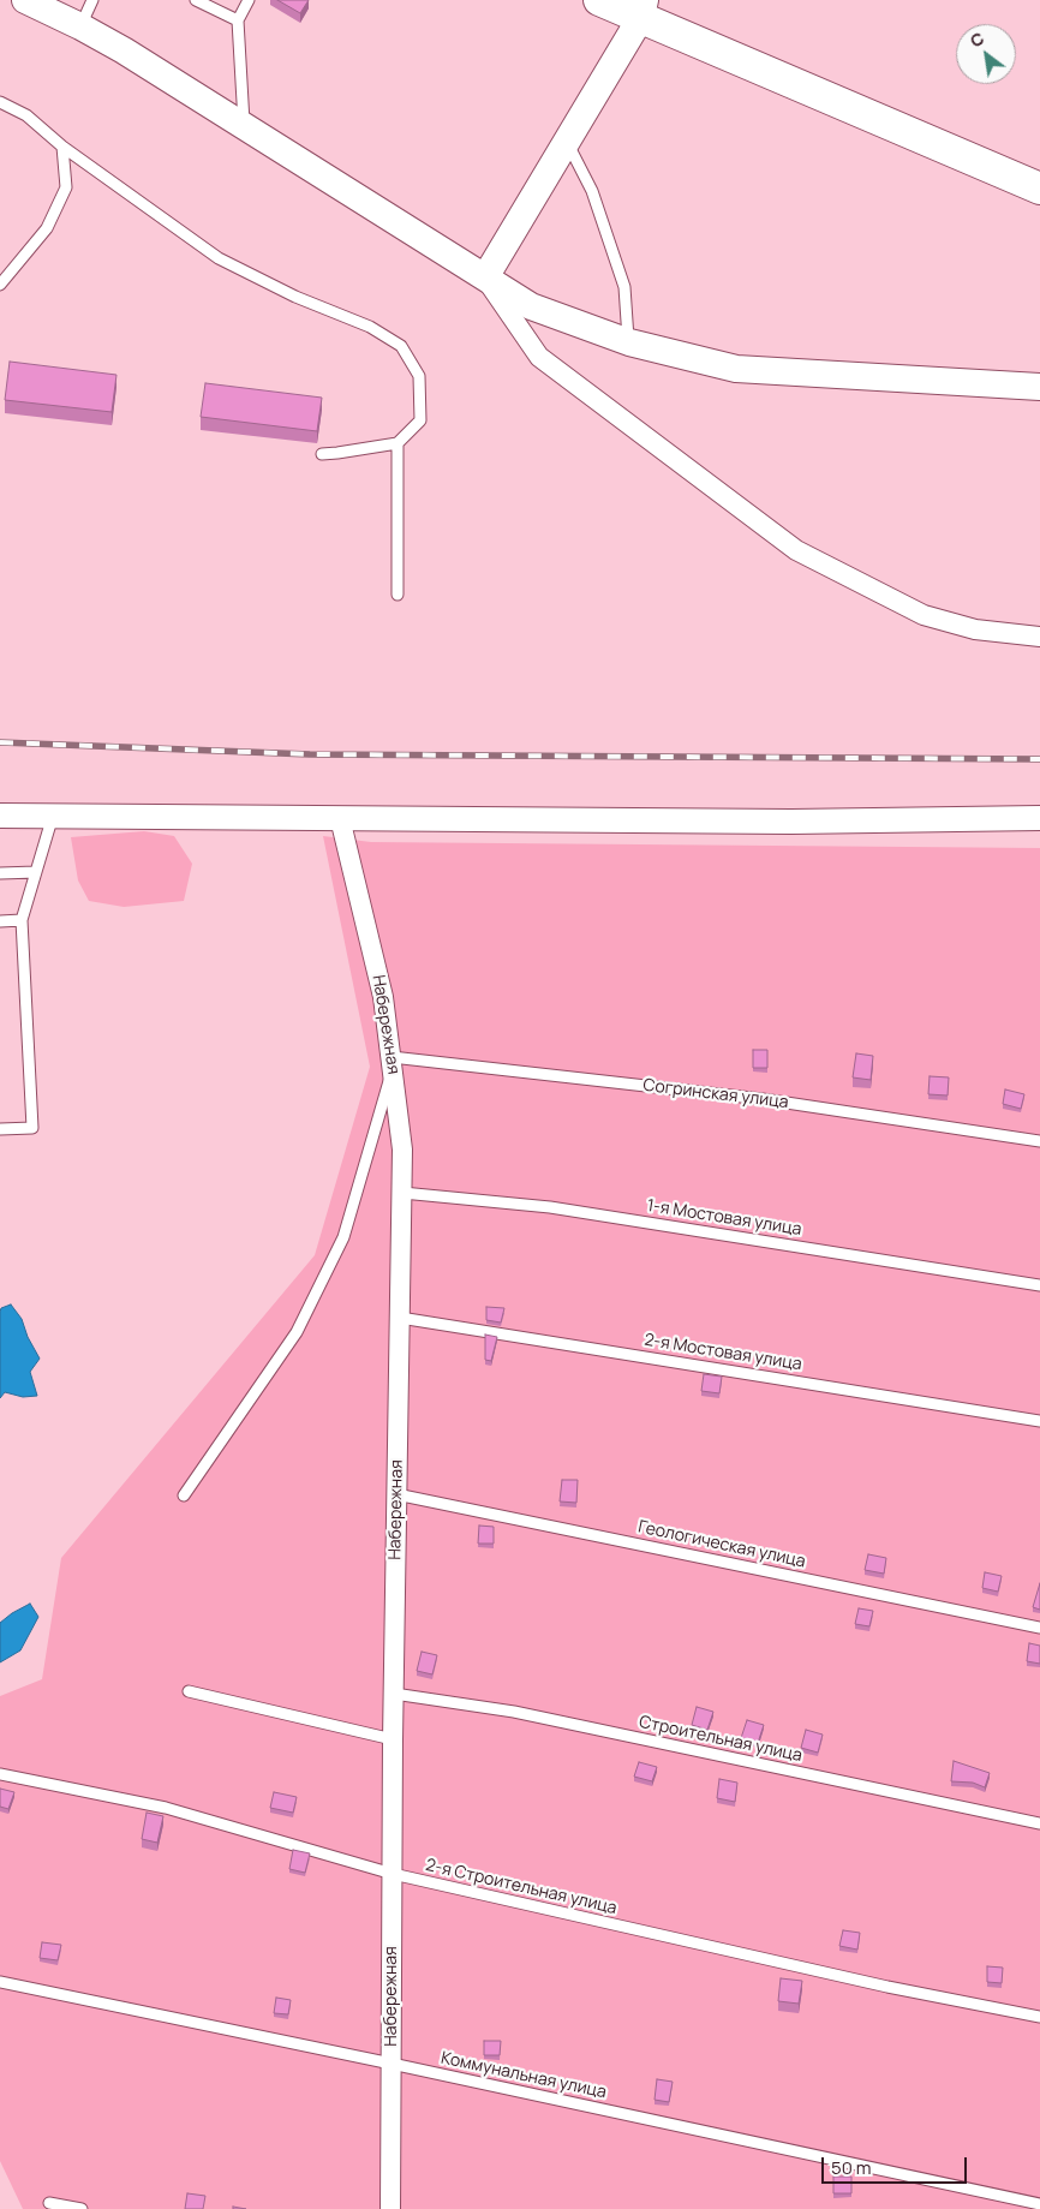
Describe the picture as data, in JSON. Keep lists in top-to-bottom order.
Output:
{
  "streets": {
    "street": ["Набережная"],
    "lane": [
      "Согринская улица",
      "1-я Мостовая улица",
      "2-я Мостовая улица",
      "Геологическая улица",
      "Строительная улица",
      "2-я Строительная улица",
      "Коммунальная улица"
    ]
  },
  "crossings": [
    ["Набережная", "Согринская улица"],
    ["Набережная", "1-я Мостовая улица"],
    ["Набережная", "2-я Мостовая улица"],
    ["Набережная", "Геологическая улица"],
    ["Набережная", "Строительная улица"],
    ["Набережная", "2-я Строительная улица"],
    ["Набережная", "Коммунальная улица"]
  ],
  "scale_bar": "50 m",
  "north": "top left"
}
